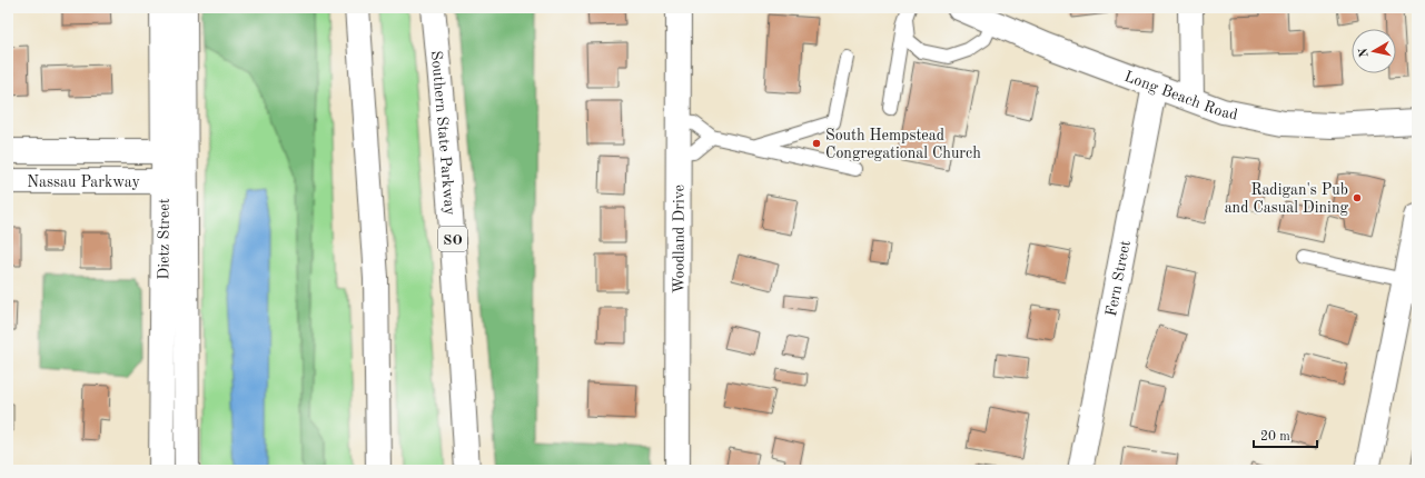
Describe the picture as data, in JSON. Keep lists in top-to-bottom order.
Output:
{
  "streets": {
    "main road": [
      "Long Beach Road",
      "Southern State Parkway",
      "Nassau Parkway",
      "Dietz Street",
      "SO",
      "Woodland Drive",
      "Fern Street"
    ]
  },
  "crossings": [
    ["Long Beach Road", "Fern Street"],
    ["Nassau Parkway", "Dietz Street"]
  ],
  "places": ["South Hempstead Congregational Church", "Radigan's Pub and Casual Dining"],
  "scale_bar": "20 m",
  "north": "left"
}
